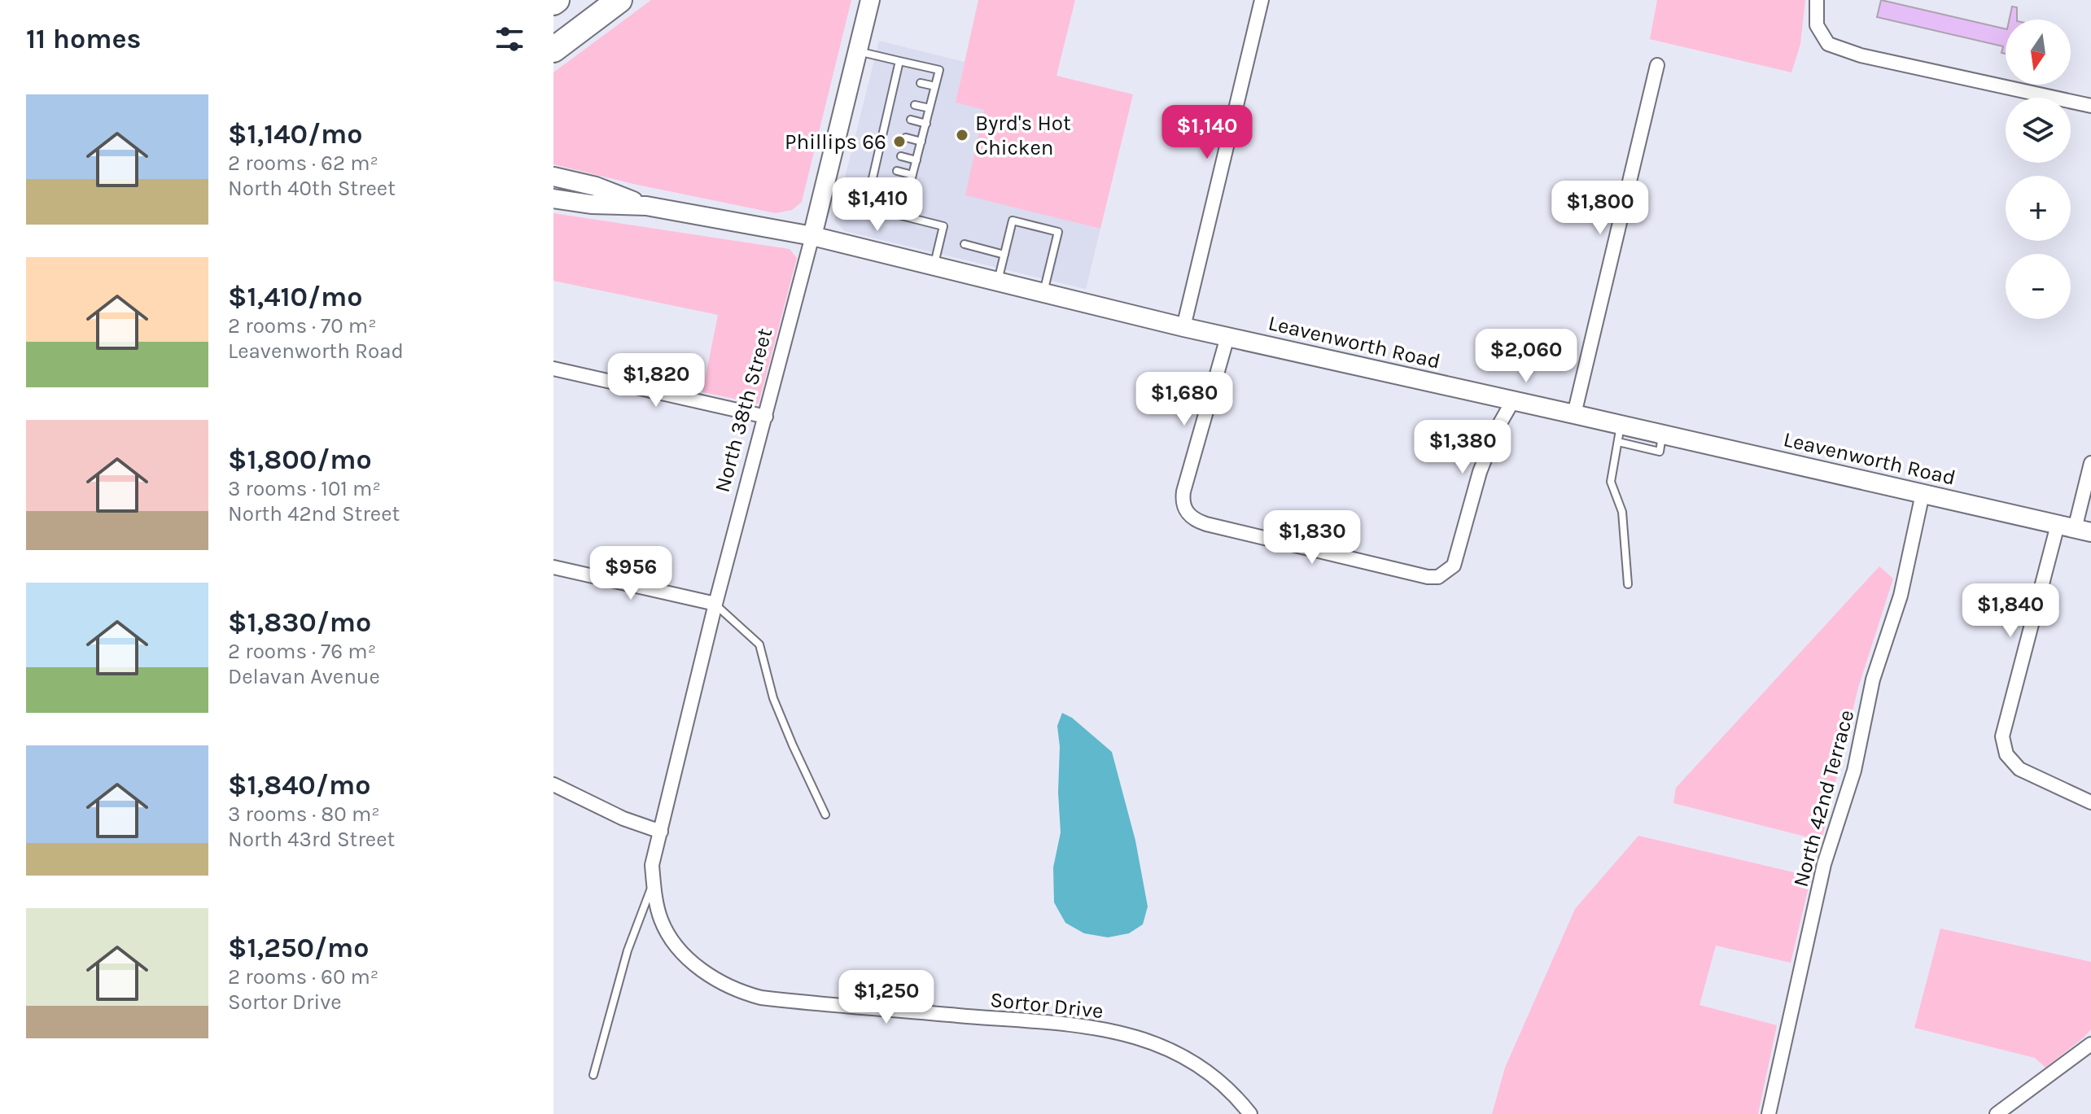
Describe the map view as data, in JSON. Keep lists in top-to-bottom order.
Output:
{
  "streets": {
    "main road": ["Leavenworth Road", "North 38th Street"],
    "street": ["North 42nd Terrace", "Sortor Drive"]
  },
  "crossings": [
    ["Leavenworth Road", "North 38th Street"],
    ["Leavenworth Road", "North 42nd Terrace"],
    ["North 38th Street", "Sortor Drive"]
  ],
  "places": ["Byrd's Hot Chicken", "Phillips 66"],
  "north": "bottom",
  "page": {
    "heading": "11 homes",
    "map_buttons": ["+", "−"],
    "list": [
      {
        "name": "$1,140/mo",
        "note": "2 rooms · 62 m² · North 40th Street"
      },
      {
        "name": "$1,410/mo",
        "note": "2 rooms · 70 m² · Leavenworth Road"
      },
      {
        "name": "$1,800/mo",
        "note": "3 rooms · 101 m² · North 42nd Street"
      },
      {
        "name": "$1,830/mo",
        "note": "2 rooms · 76 m² · Delavan Avenue"
      },
      {
        "name": "$1,840/mo",
        "note": "3 rooms · 80 m² · North 43rd Street"
      },
      {
        "name": "$1,250/mo",
        "note": "2 rooms · 60 m² · Sortor Drive"
      }
    ],
    "price": [
      "$1,140",
      "$1,410",
      "$1,800",
      "$2,060",
      "$1,820",
      "$1,680",
      "$1,380",
      "$1,830",
      "$956",
      "$1,840",
      "$1,250"
    ]
  }
}
